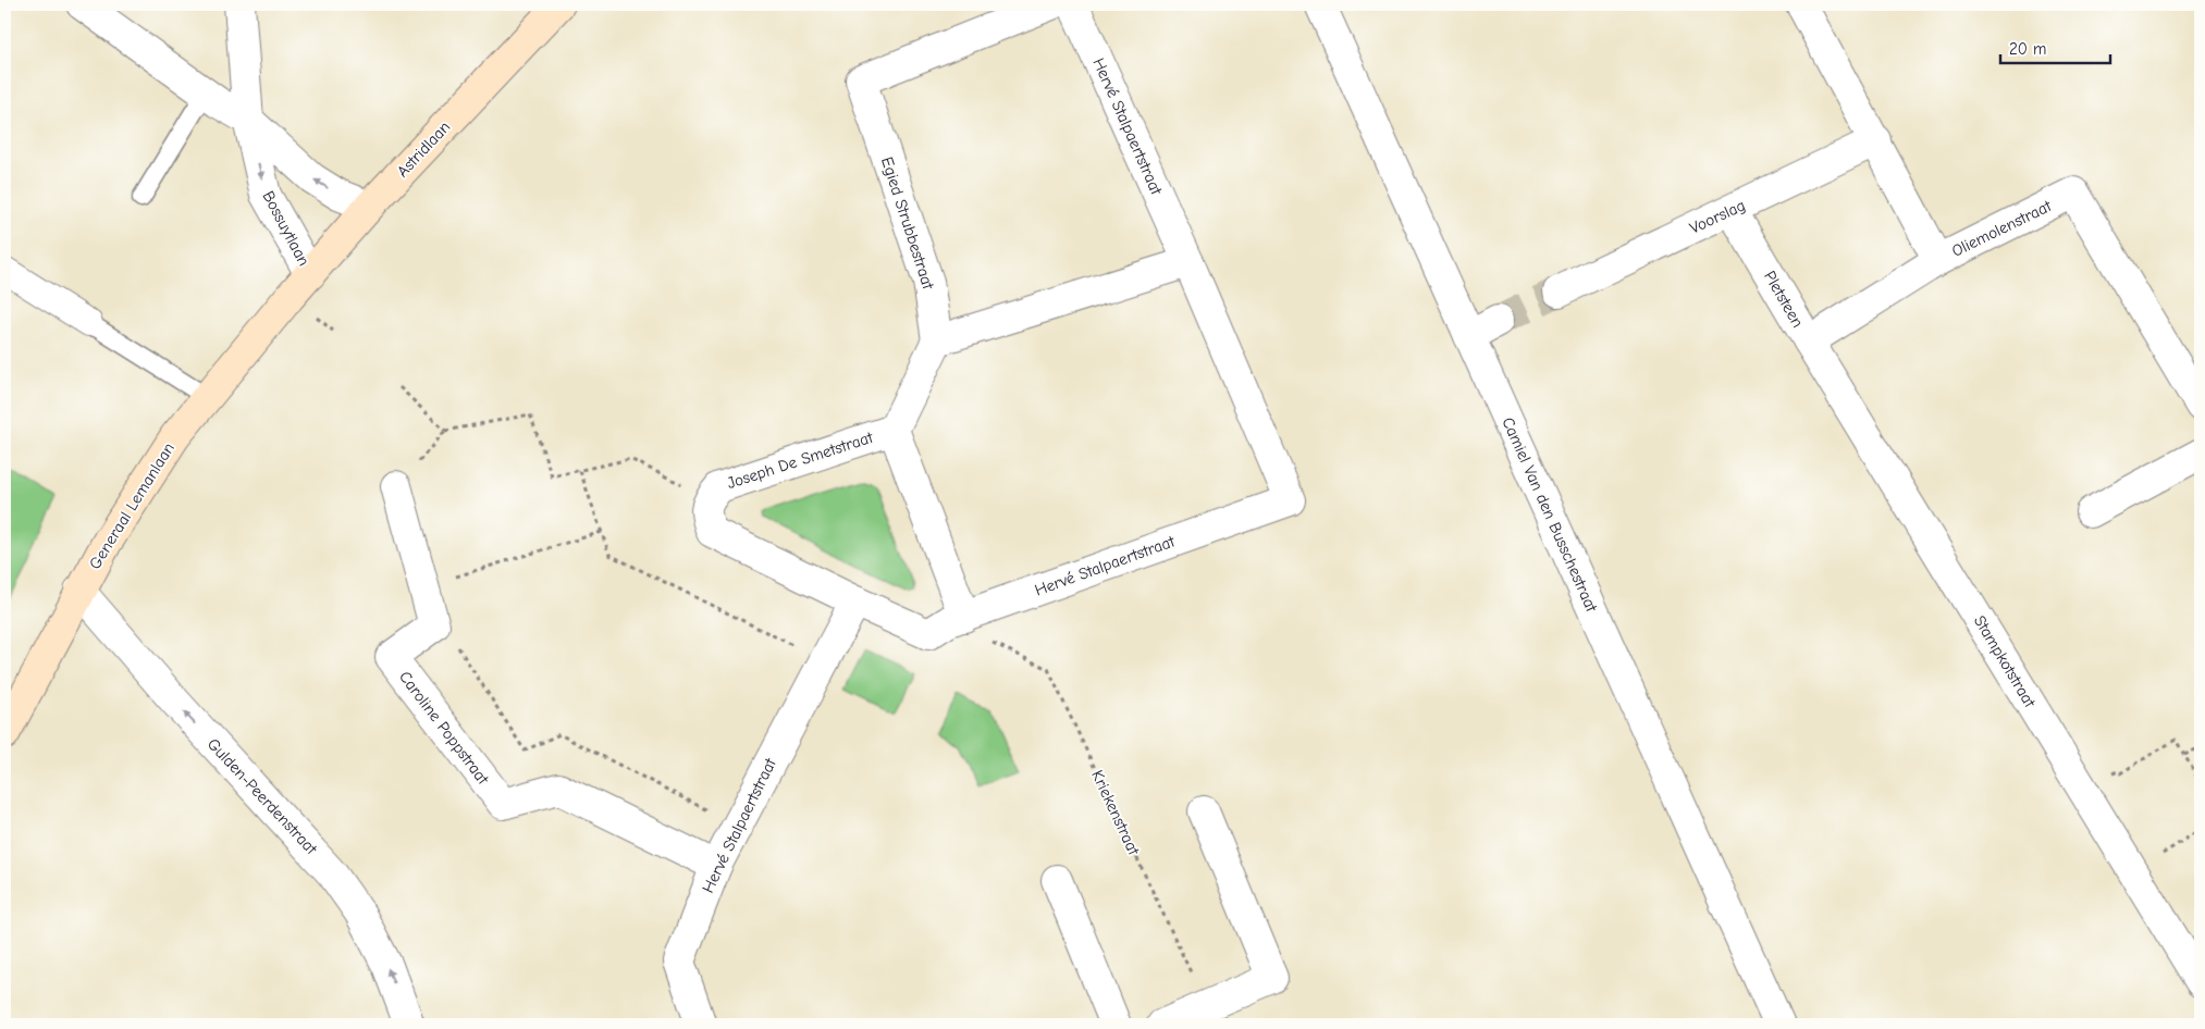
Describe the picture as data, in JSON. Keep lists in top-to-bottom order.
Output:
{
  "streets": {
    "main road": ["Astridlaan", "Generaal Lemanlaan"],
    "street": [
      "Hervé Stalpaertstraat",
      "Voorslag",
      "Egied Strubbestraat",
      "Bossuytlaan",
      "Oliemolenstraat",
      "Pletsteen",
      "Joseph De Smetstraat",
      "Camiel Van den Busschestraat",
      "Stampkotstraat",
      "Caroline Poppstraat",
      "Gulden-Peerdenstraat"
    ],
    "path": ["Kriekenstraat"]
  },
  "crossings": [
    ["Hervé Stalpaertstraat", "Joseph De Smetstraat"],
    ["Hervé Stalpaertstraat", "Caroline Poppstraat"],
    ["Astridlaan", "Bossuytlaan"],
    ["Astridlaan", "Generaal Lemanlaan"],
    ["Voorslag", "Oliemolenstraat"],
    ["Voorslag", "Pletsteen"],
    ["Oliemolenstraat", "Pletsteen"],
    ["Pletsteen", "Stampkotstraat"],
    ["Generaal Lemanlaan", "Gulden-Peerdenstraat"]
  ],
  "one_way": ["Bossuytlaan", "Gulden-Peerdenstraat"],
  "scale_bar": "20 m"
}
